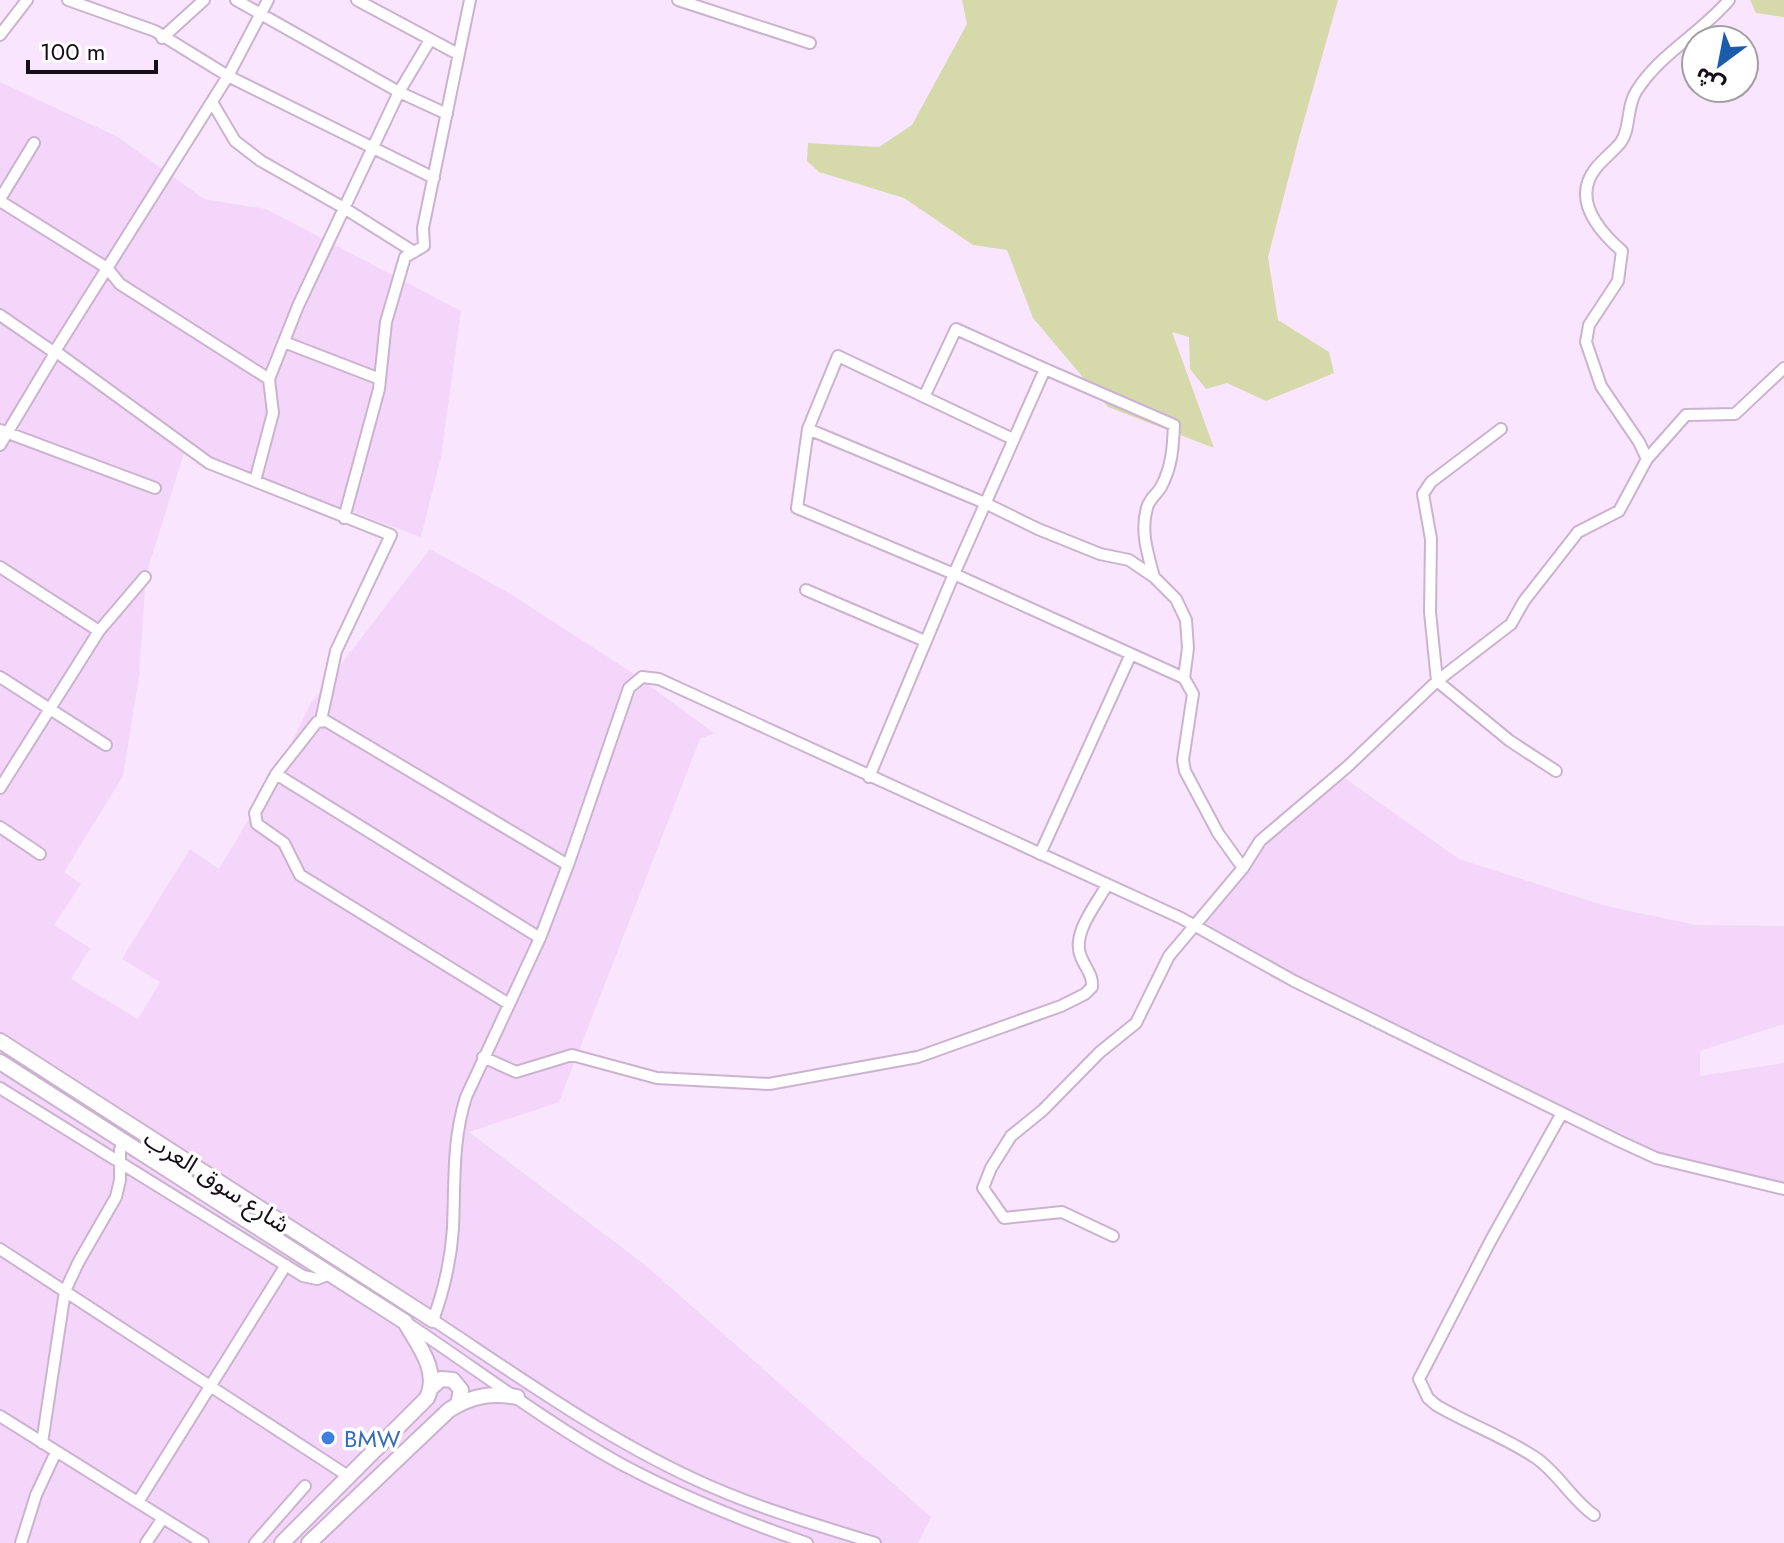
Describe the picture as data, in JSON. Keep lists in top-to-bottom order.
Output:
{
  "streets": {
    "main road": ["شارع سوق العرب"]
  },
  "places": ["BMW"],
  "scale_bar": "100 m",
  "north": "bottom left"
}
